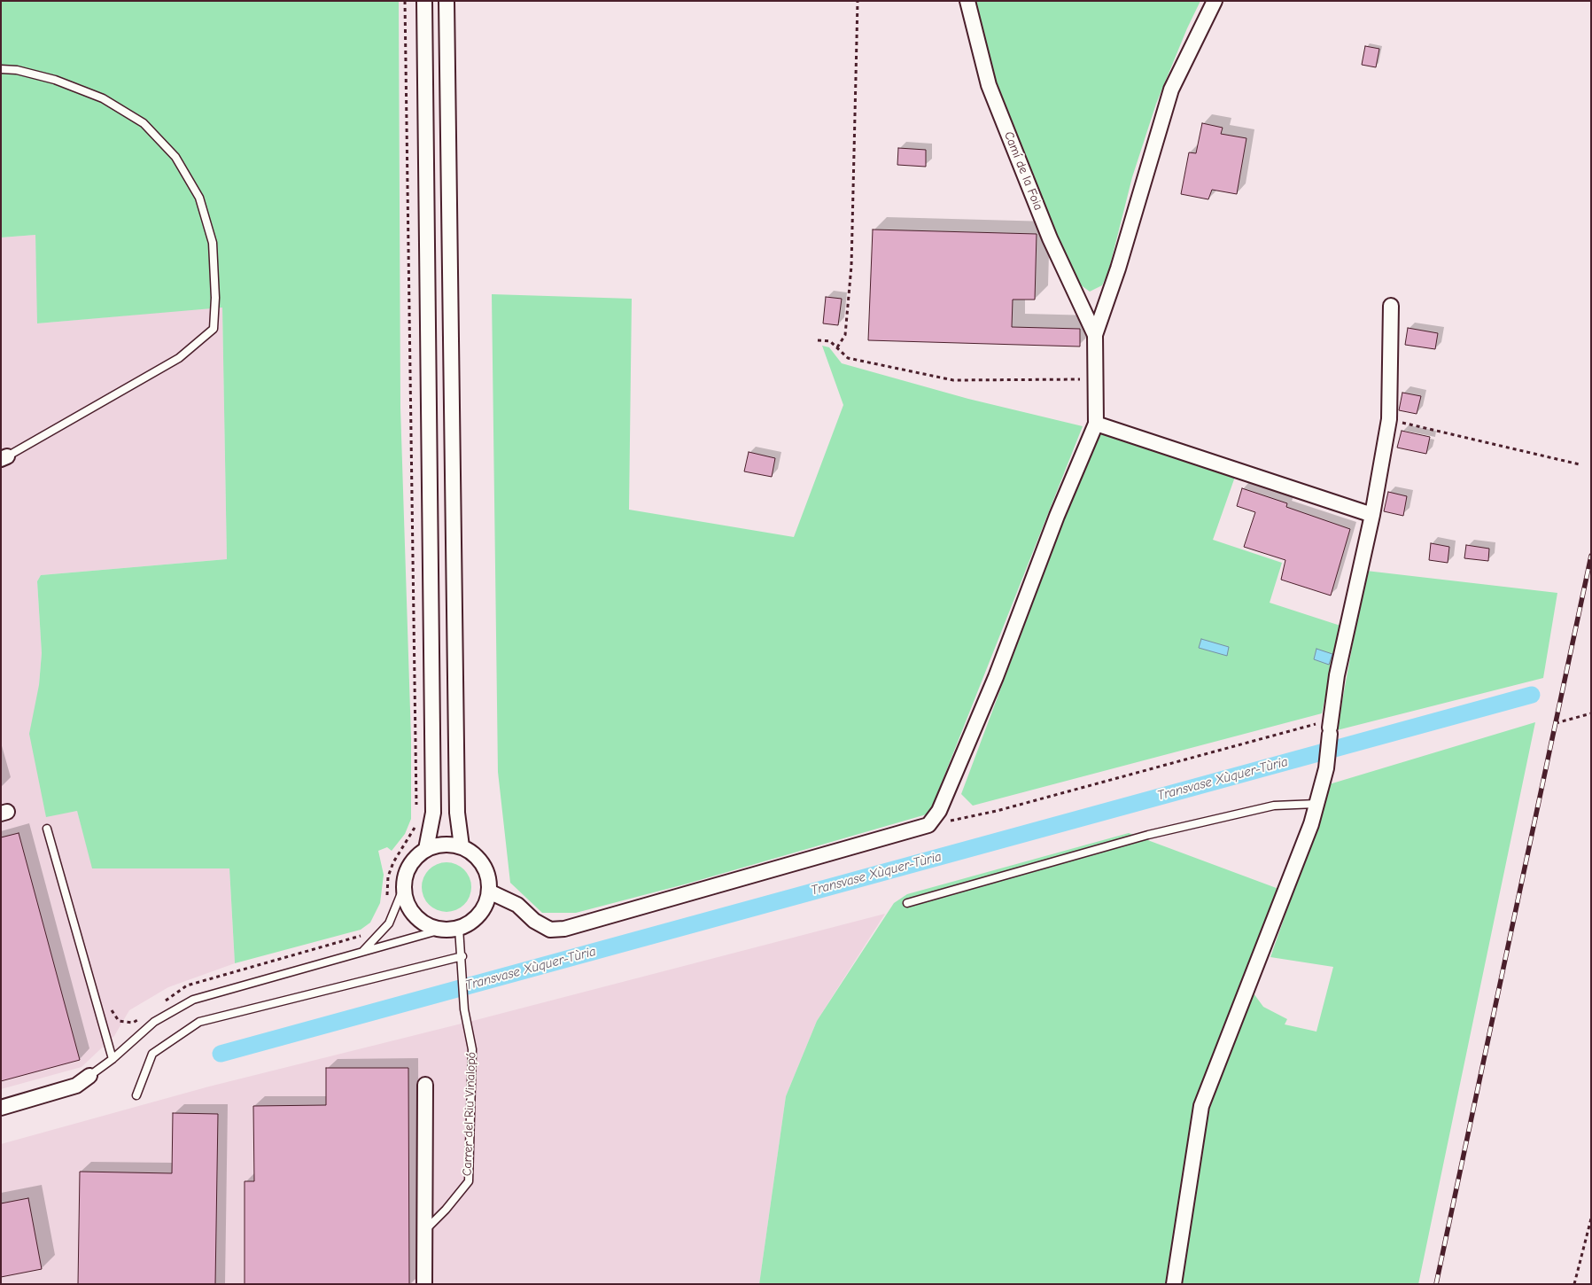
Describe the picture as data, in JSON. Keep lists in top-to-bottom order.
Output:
{
  "streets": {
    "street": ["Camí de la Foia"],
    "lane": ["Carrer del Riu Vinalopó"]
  },
  "water": ["Transvase Xùquer-Tùria"]
}
